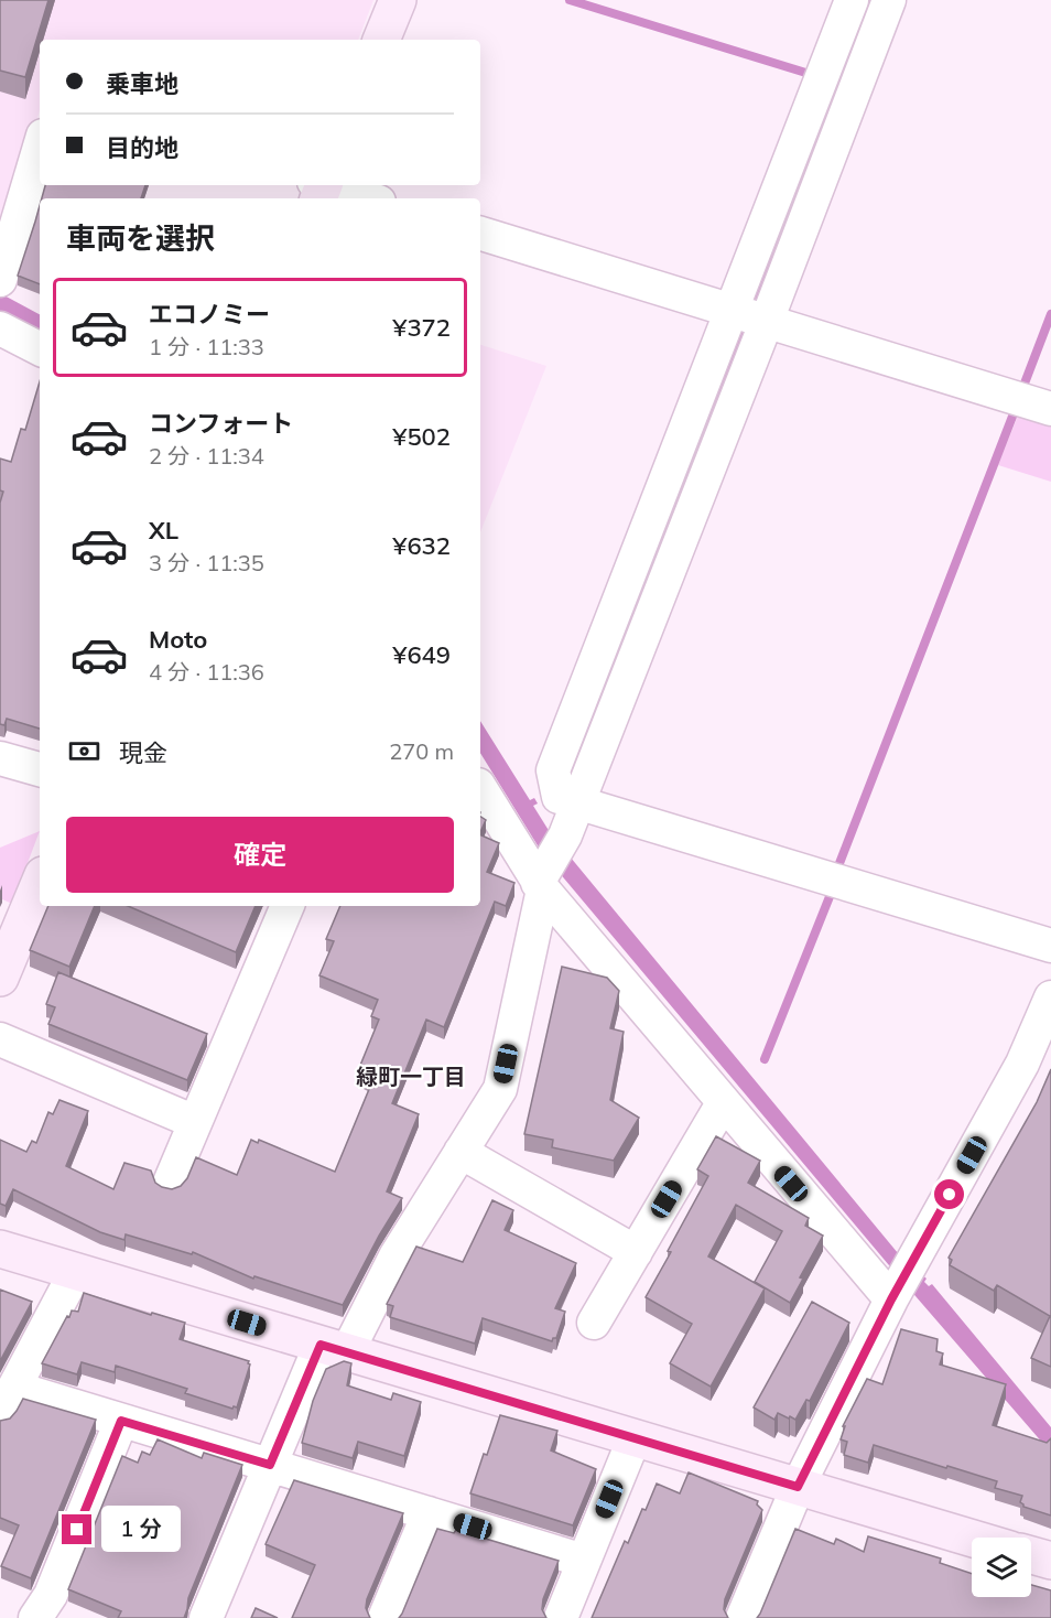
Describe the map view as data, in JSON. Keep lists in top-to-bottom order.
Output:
{
  "districts": ["緑町一丁目"],
  "page": {
    "banner": ["乗車地", "目的地"],
    "heading": "車両を選択",
    "list": [
      {
        "name": "エコノミー",
        "note": "1 分 · 11:33",
        "value": "¥372"
      },
      {
        "name": "コンフォート",
        "note": "2 分 · 11:34",
        "value": "¥502"
      },
      {
        "name": "XL",
        "note": "3 分 · 11:35",
        "value": "¥632"
      },
      {
        "name": "Moto",
        "note": "4 分 · 11:36",
        "value": "¥649"
      }
    ],
    "pay": ["現金", "270 m"],
    "buttons": "確定",
    "bubble": "1 分"
  }
}
